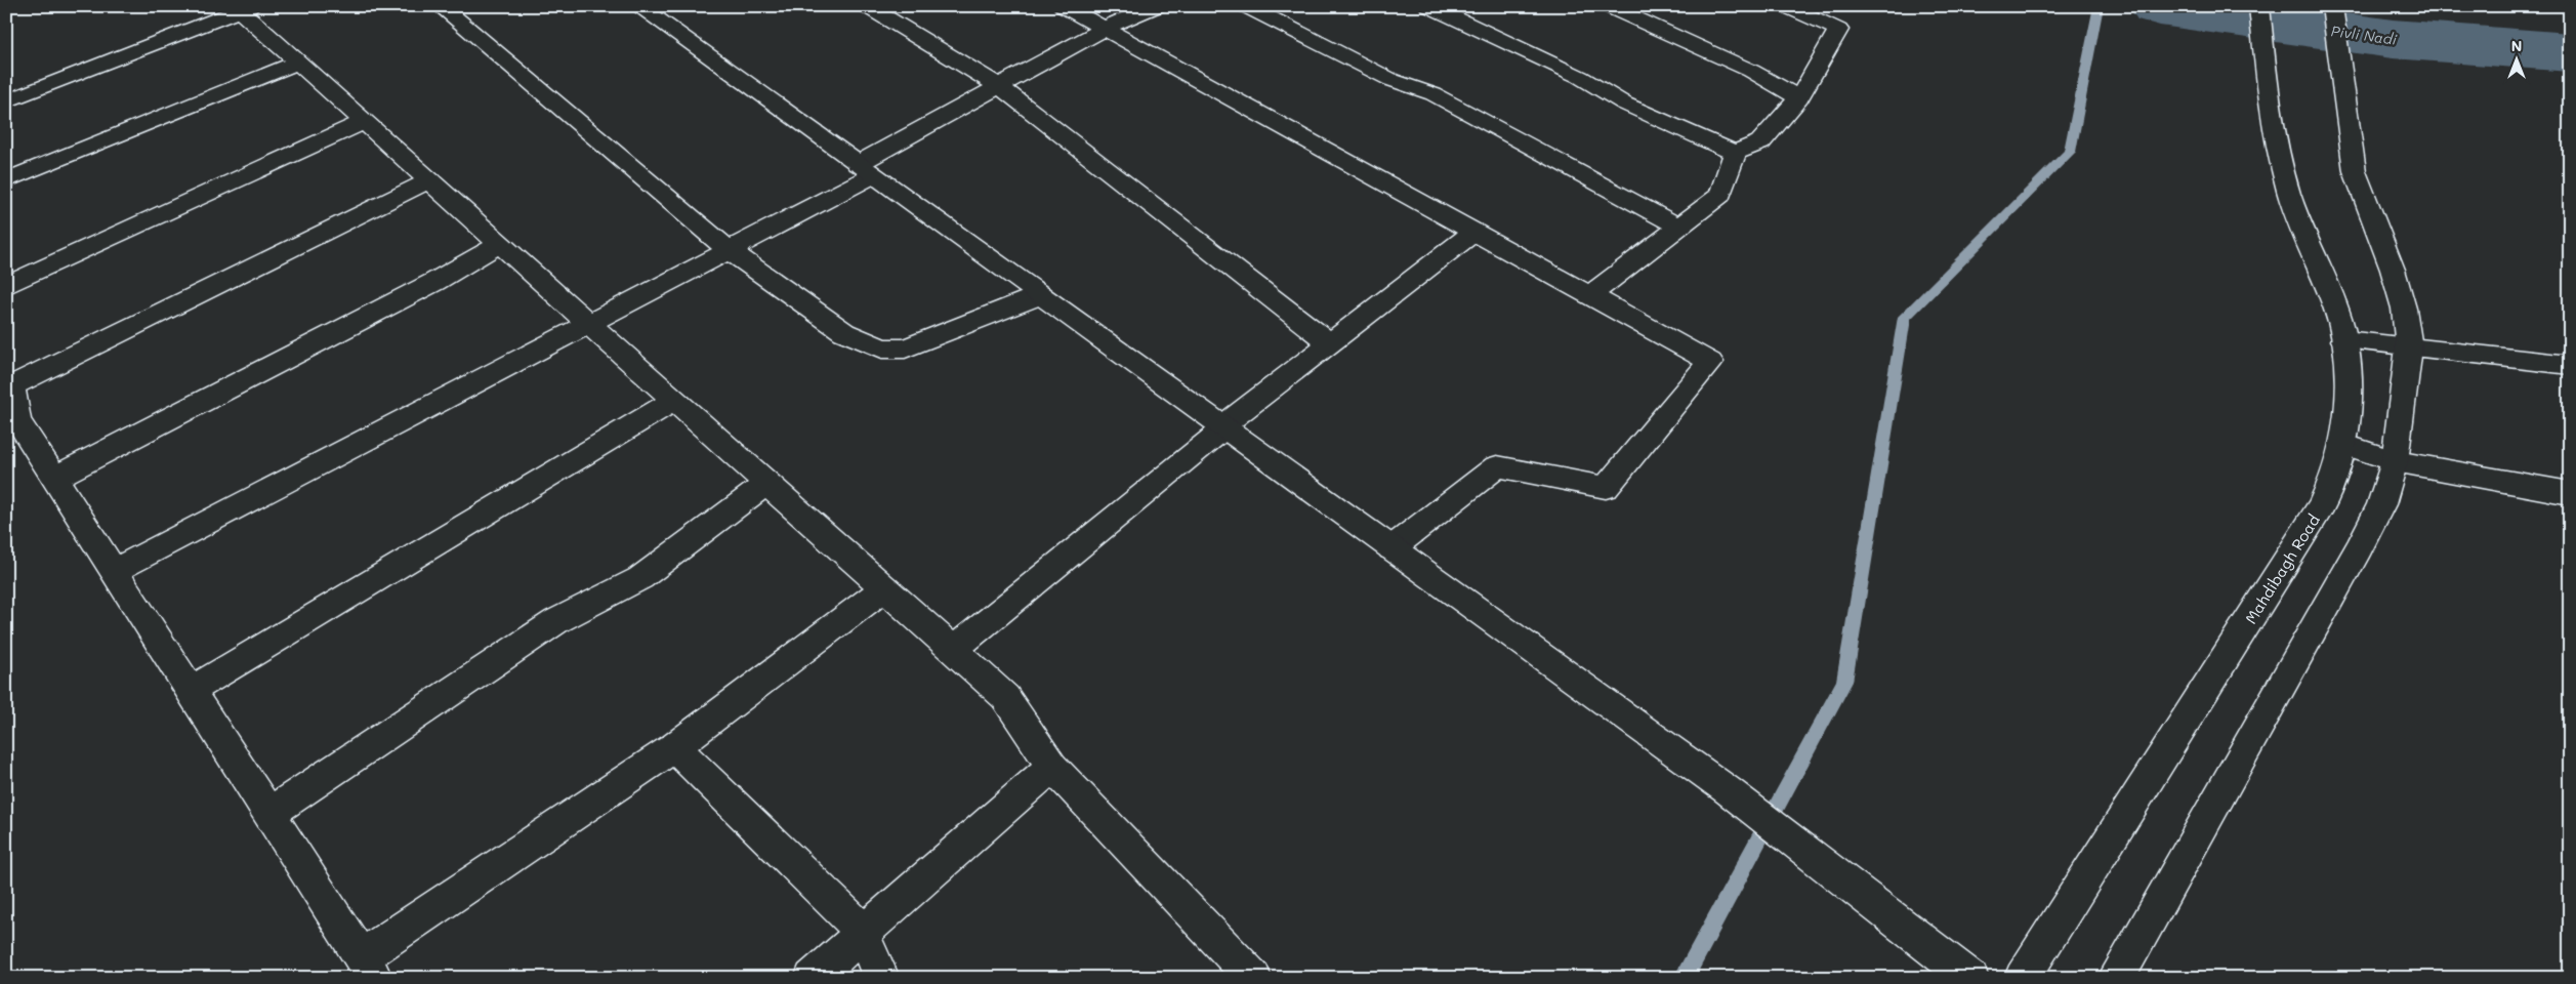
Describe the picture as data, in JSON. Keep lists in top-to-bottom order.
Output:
{
  "streets": {
    "street": ["Mahdibagh Road"]
  },
  "water": ["Pivli Nadi"],
  "north": "top"
}
